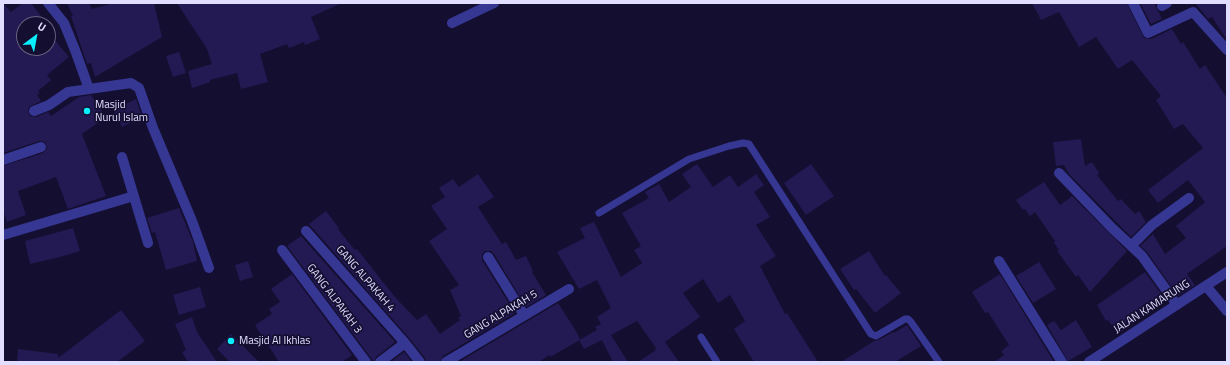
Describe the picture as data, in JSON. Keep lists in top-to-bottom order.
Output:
{
  "streets": {
    "street": [
      "GANG ALPAKAH 4",
      "GANG ALPAKAH 3",
      "JALAN KAMARUNG",
      "GANG ALPAKAH 5"
    ]
  },
  "places": ["Masjid Nurul Islam", "Masjid Al Ikhlas"],
  "north": "top right"
}
